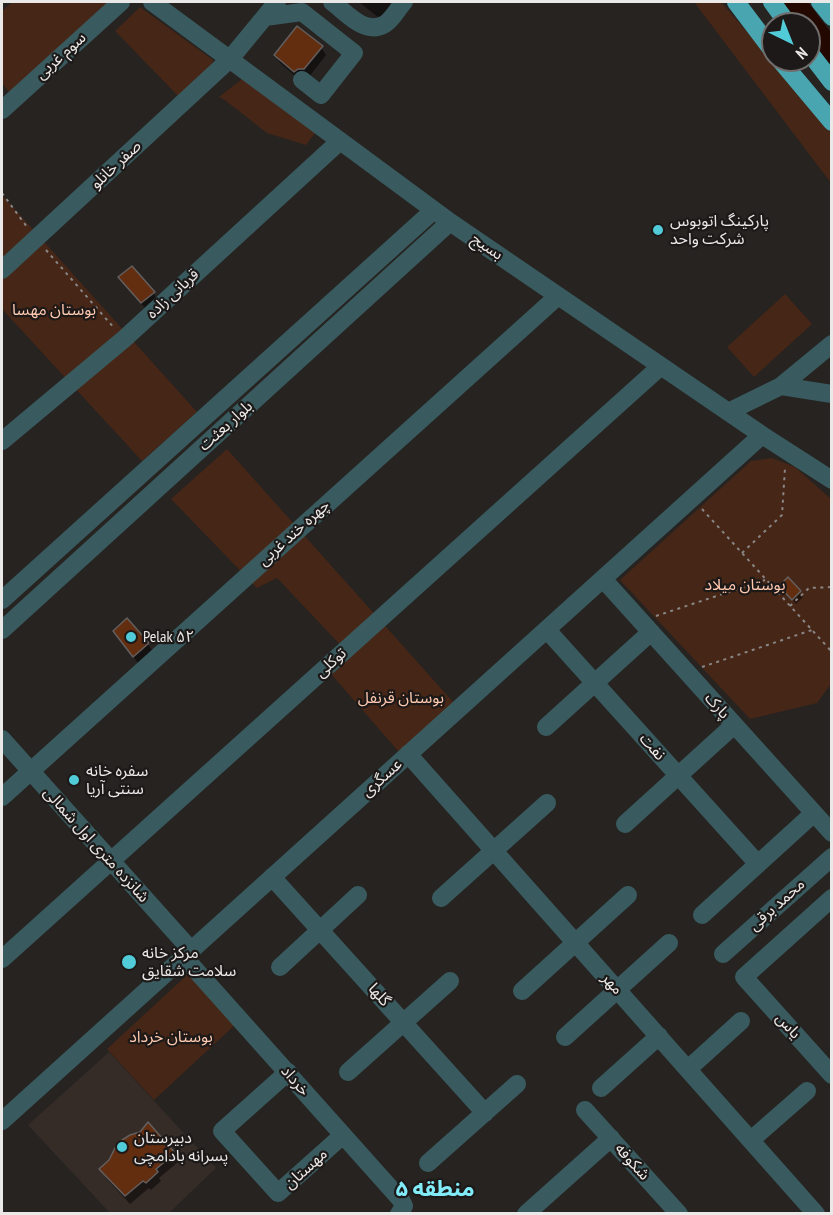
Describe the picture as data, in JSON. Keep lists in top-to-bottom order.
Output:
{
  "streets": {
    "street": [
      "سوم غربی",
      "صفر خانلو",
      "بسیج",
      "قربانی زاده",
      "بلوار بعثت",
      "چهره خند غربی",
      "توکلی",
      "پارک",
      "نفت",
      "عسگری",
      "شانزده متری اول شمالی",
      "محمد برقی",
      "مهر",
      "گلها",
      "یاس",
      "خرداد",
      "شکوفه",
      "مهستان"
    ]
  },
  "crossings": [
    ["صفر خانلو", "بسیج"],
    ["بسیج", "قربانی زاده"],
    ["بسیج", "بلوار بعثت"],
    ["بسیج", "چهره خند غربی"],
    ["بسیج", "توکلی"],
    ["بسیج", "عسگری"],
    ["چهره خند غربی", "شانزده متری اول شمالی"],
    ["توکلی", "شانزده متری اول شمالی"],
    ["پارک", "عسگری"],
    ["نفت", "عسگری"],
    ["عسگری", "شانزده متری اول شمالی"],
    ["عسگری", "مهر"],
    ["عسگری", "گلها"],
    ["عسگری", "خرداد"],
    ["شانزده متری اول شمالی", "خرداد"],
    ["محمد برقی", "یاس"],
    ["خرداد", "مهستان"]
  ],
  "districts": ["منطقه ۵"],
  "parks": [
    "بوستان مهسا",
    "بوستان میلاد",
    "بوستان قرنفل",
    "بوستان خرداد"
  ],
  "places": [
    "پارکینگ اتوبوس شرکت واحد",
    "Pelak ۵۲",
    "سفره خانه سنتی آریا",
    "مرکز خانه سلامت شقایق",
    "دبیرستان پسرانه بادامچی"
  ],
  "north": "bottom right"
}
